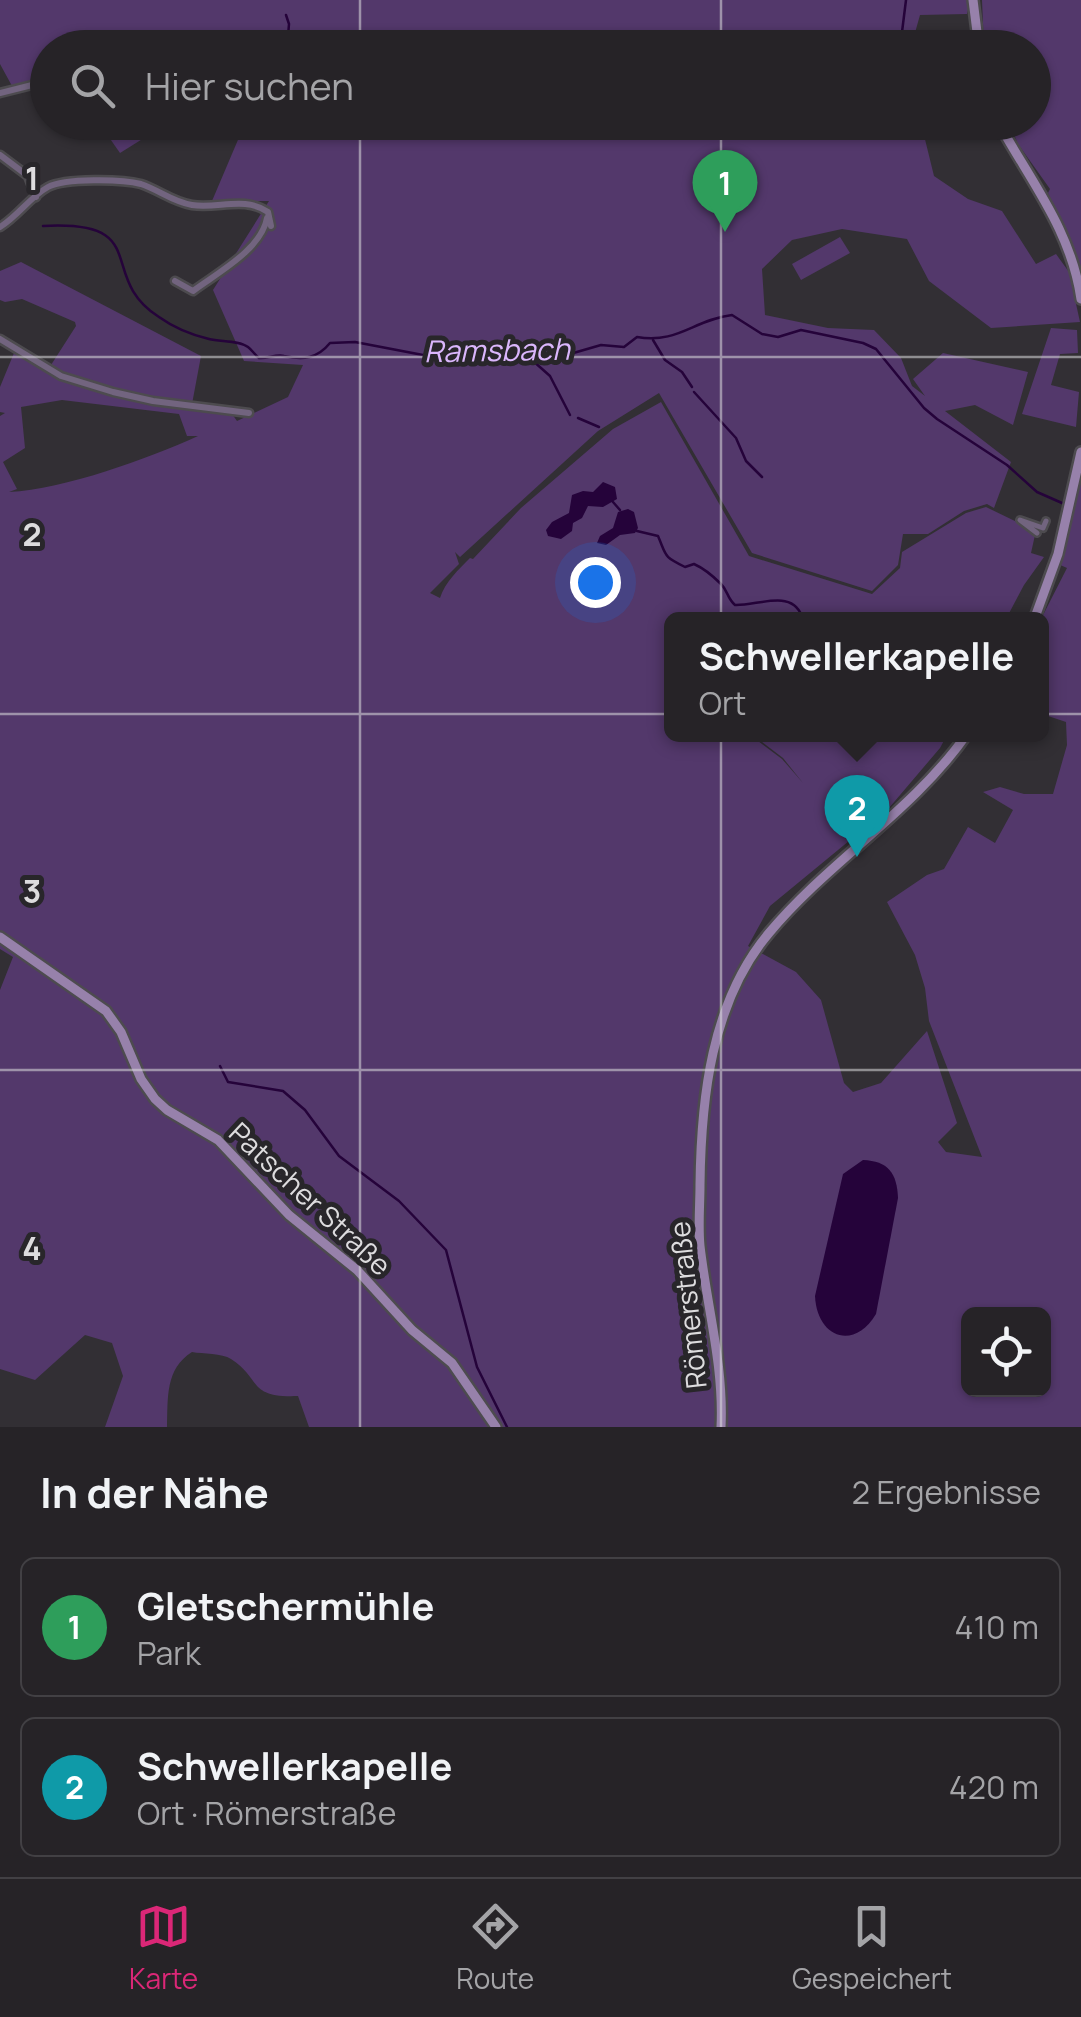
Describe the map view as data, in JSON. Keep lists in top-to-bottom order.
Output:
{
  "streets": {
    "main road": ["Patscher Straße", "Römerstraße"]
  },
  "water": ["Ramsbach"],
  "page": {
    "search": "Hier suchen",
    "pins": ["1", "2"],
    "popup": ["Schwellerkapelle", "Ort"],
    "heading": ["In der Nähe", "2 Ergebnisse"],
    "list": [
      {
        "mark": "1",
        "name": "Gletschermühle",
        "note": "Park",
        "value": "410 m"
      },
      {
        "mark": "2",
        "name": "Schwellerkapelle",
        "note": "Ort · Römerstraße",
        "value": "420 m"
      }
    ],
    "nav": ["Karte", "Route", "Gespeichert"]
  },
  "grid": {
    "rows": [
      "1",
      "2",
      "3",
      "4"
    ]
  }
}
